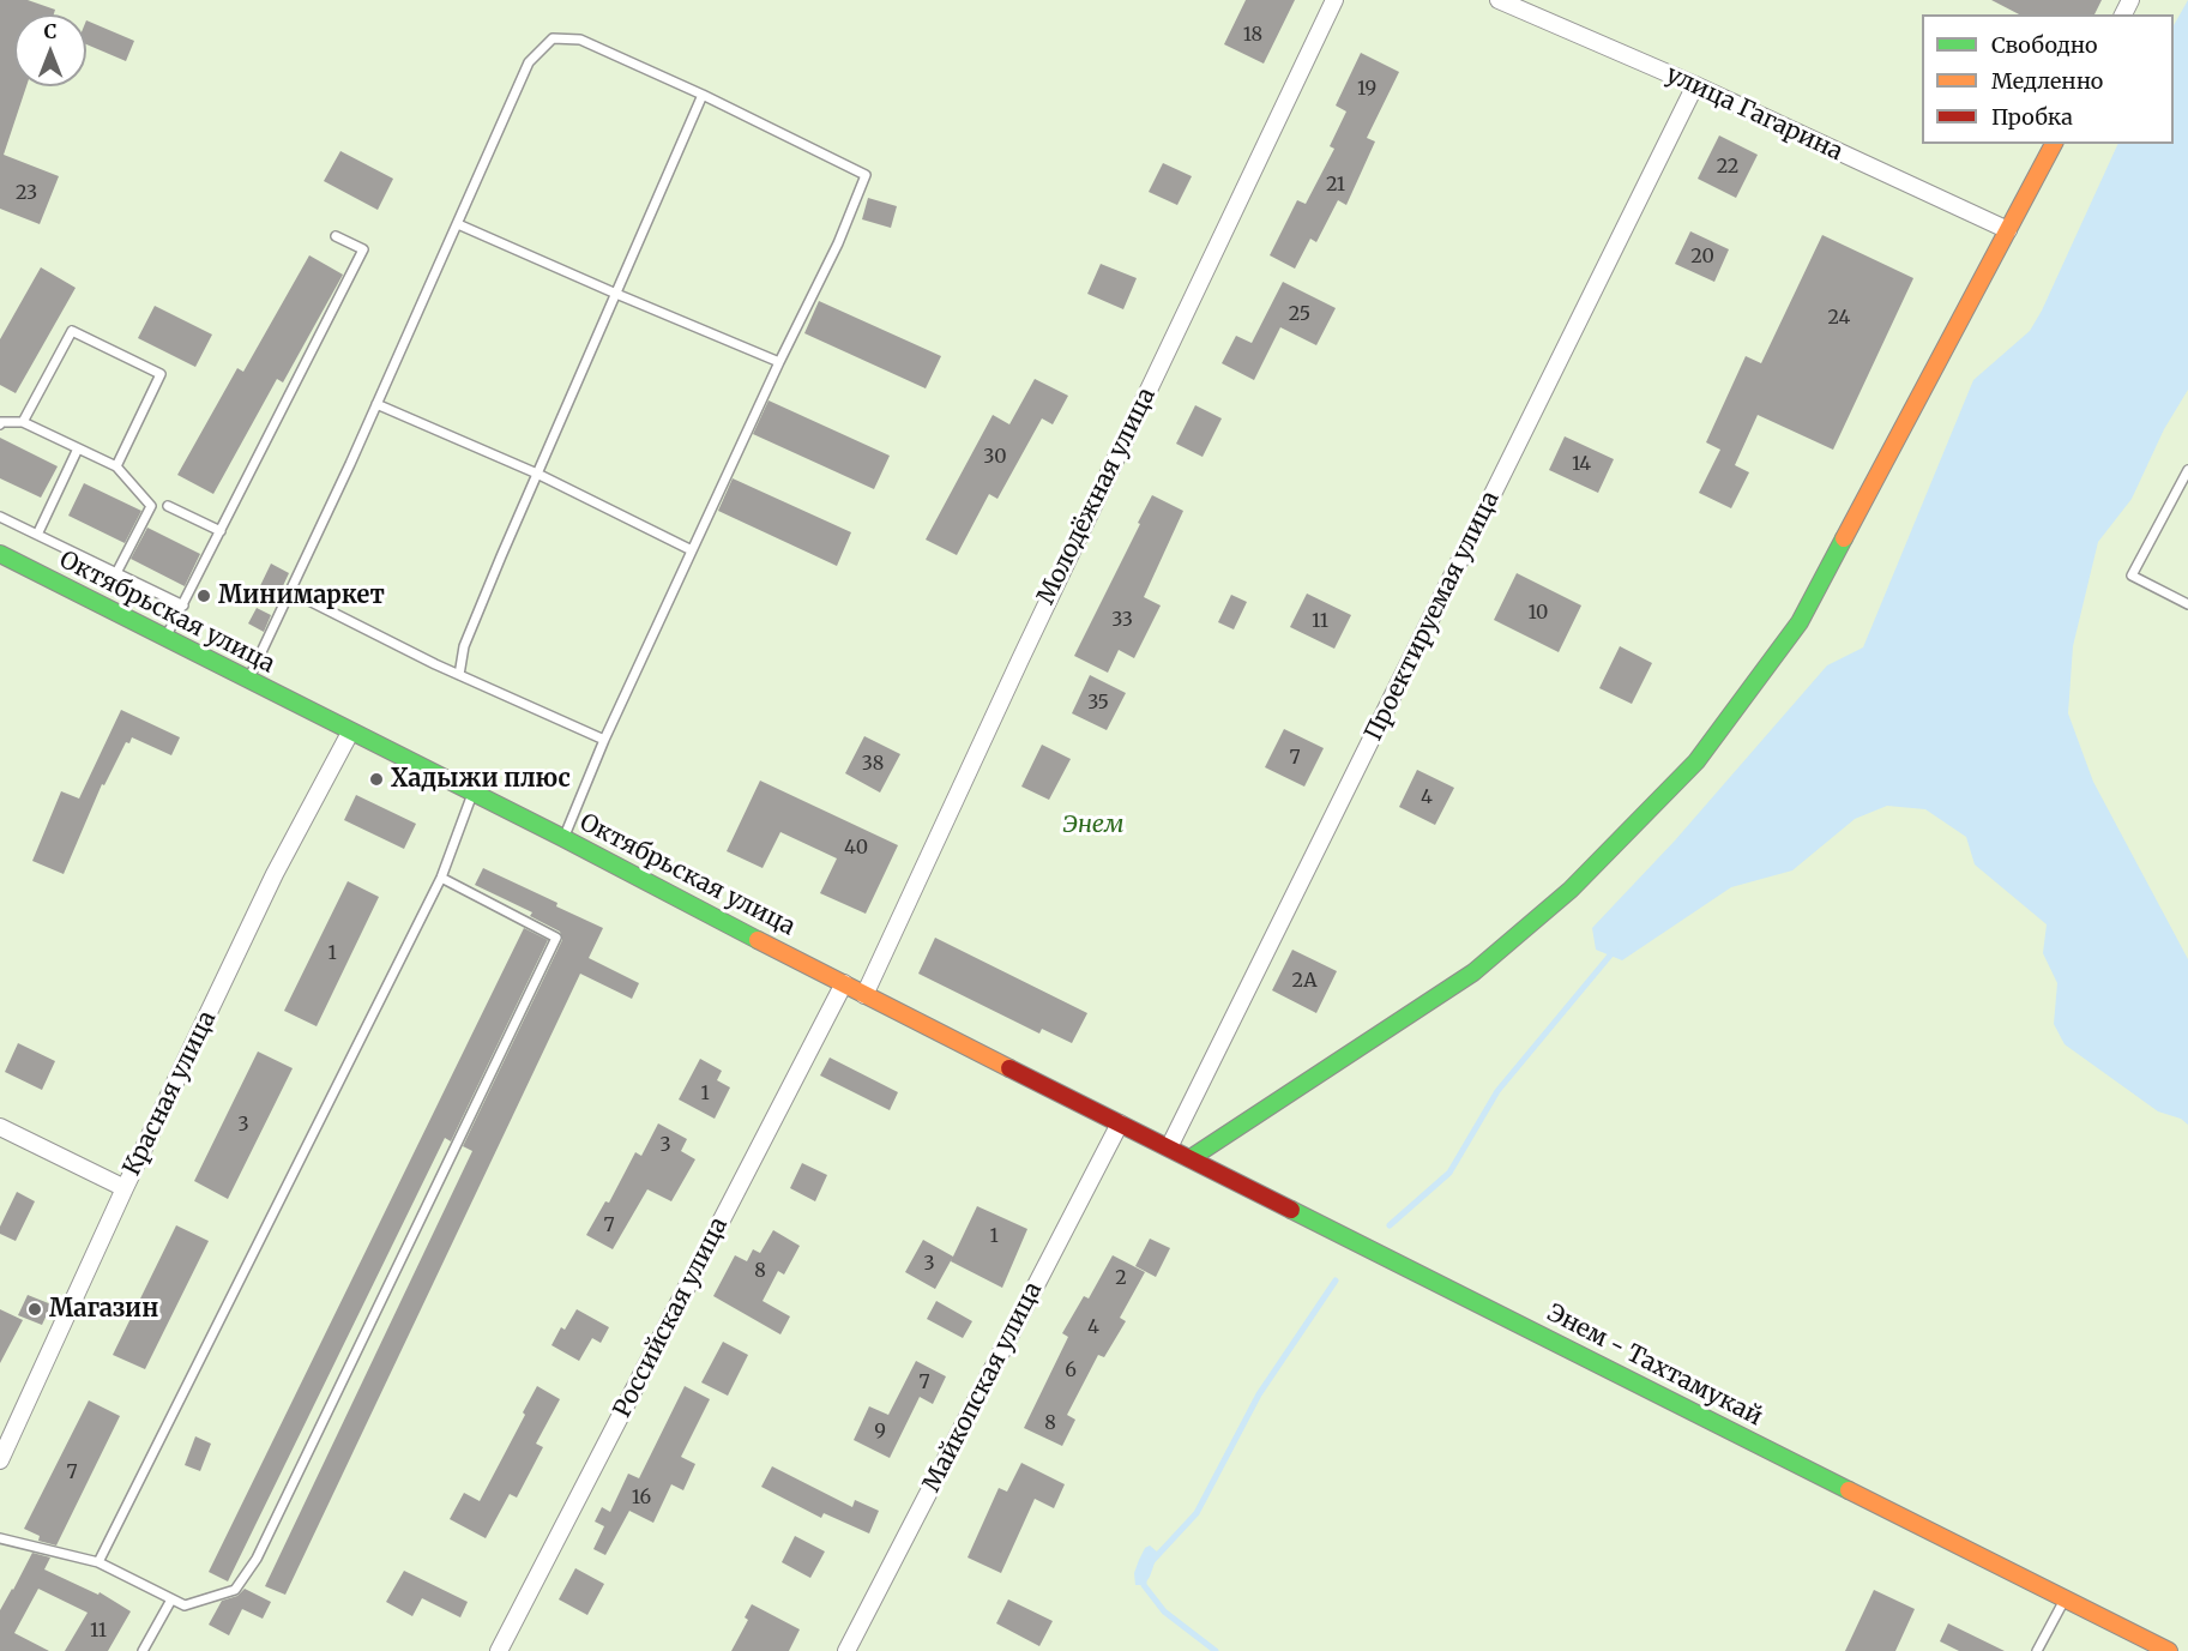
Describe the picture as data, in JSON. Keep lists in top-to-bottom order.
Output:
{
  "streets": {
    "main road": ["Октябрьская улица", "Энем - Тахтамукай"],
    "street": [
      "улица Гагарина",
      "Молодёжная улица",
      "Проектируемая улица",
      "Красная улица",
      "Российская улица",
      "Майкопская улица"
    ]
  },
  "crossings": [
    ["улица Гагарина", "Проектируемая улица"],
    ["Молодёжная улица", "Октябрьская улица"],
    ["Октябрьская улица", "Красная улица"],
    ["Октябрьская улица", "Российская улица"],
    ["Октябрьская улица", "Энем - Тахтамукай"],
    ["Октябрьская улица", "Майкопская улица"],
    ["Проектируемая улица", "Энем - Тахтамукай"],
    ["Энем - Тахтамукай", "Майкопская улица"]
  ],
  "parks": ["Энем"],
  "places": ["Минимаркет", "Хадыжи плюс", "Магазин"],
  "house_numbers": [
    "18",
    "19",
    "22",
    "21",
    "23",
    "20",
    "25",
    "24",
    "30",
    "14",
    "10",
    "33",
    "11",
    "35",
    "7",
    "38",
    "4",
    "40",
    "1",
    "2А",
    "1",
    "3",
    "3",
    "7",
    "1",
    "3",
    "8",
    "2",
    "4",
    "6",
    "7",
    "8",
    "9",
    "7",
    "16",
    "11"
  ],
  "legend": ["Свободно", "Медленно", "Пробка"],
  "north": "top"
}
